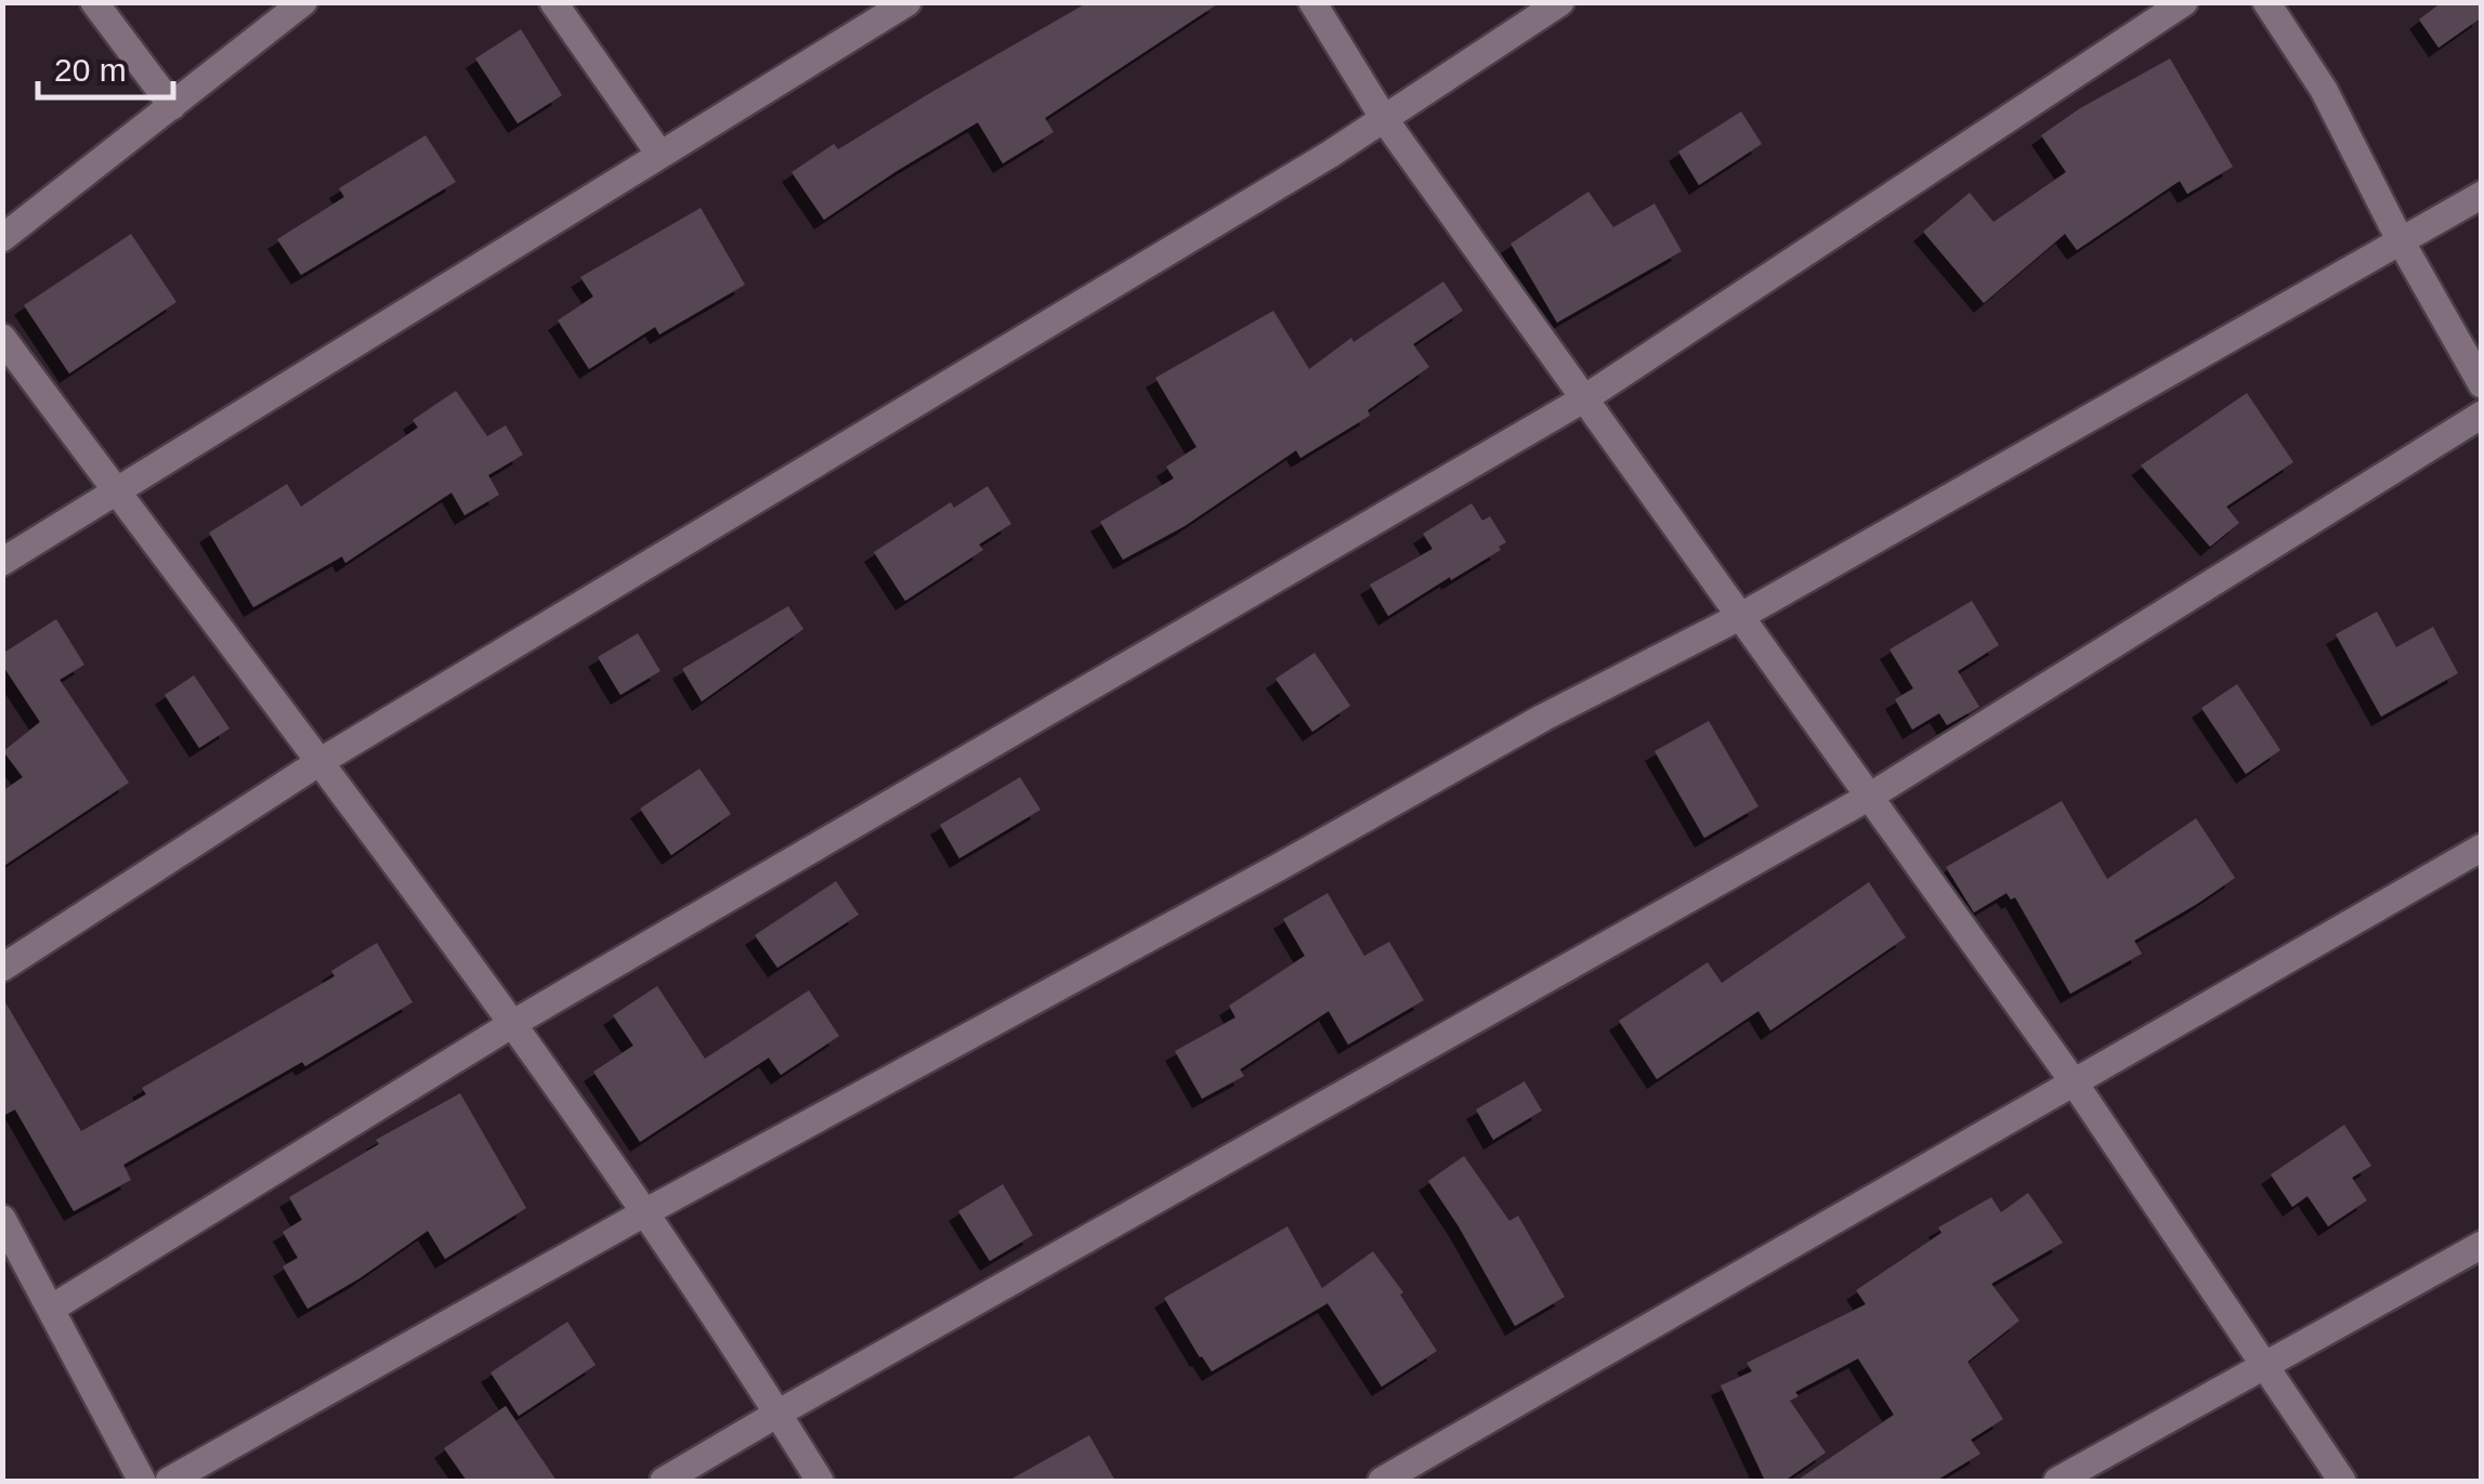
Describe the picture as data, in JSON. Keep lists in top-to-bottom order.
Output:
{
  "scale_bar": "20 m"
}
